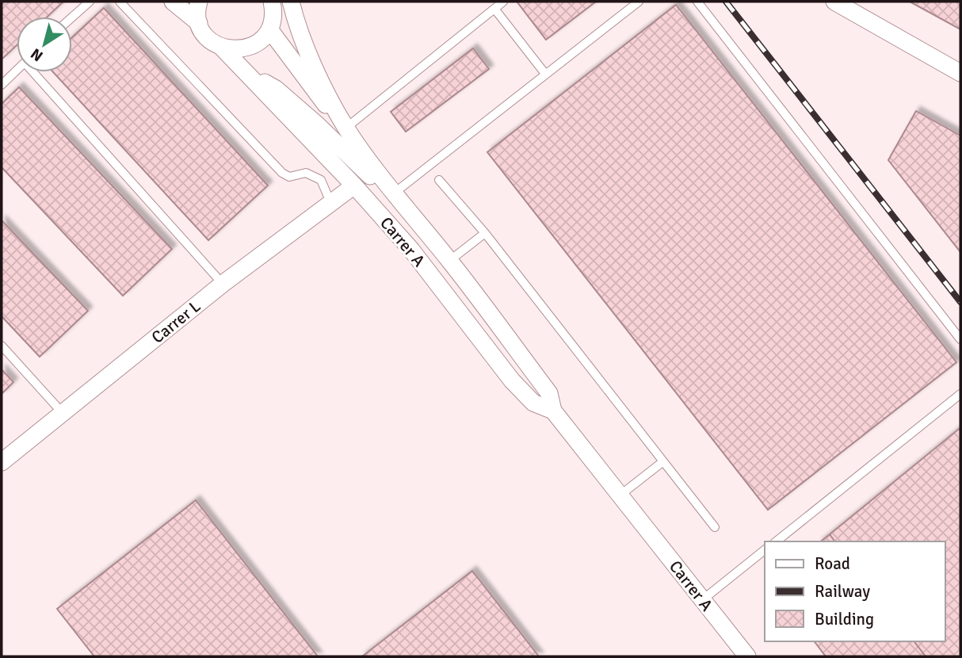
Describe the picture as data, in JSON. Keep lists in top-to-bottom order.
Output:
{
  "streets": {
    "street": ["Carrer A", "Carrer L"]
  },
  "crossings": [
    ["Carrer A", "Carrer L"]
  ],
  "legend": ["Road", "Railway", "Building"],
  "north": "bottom left"
}
